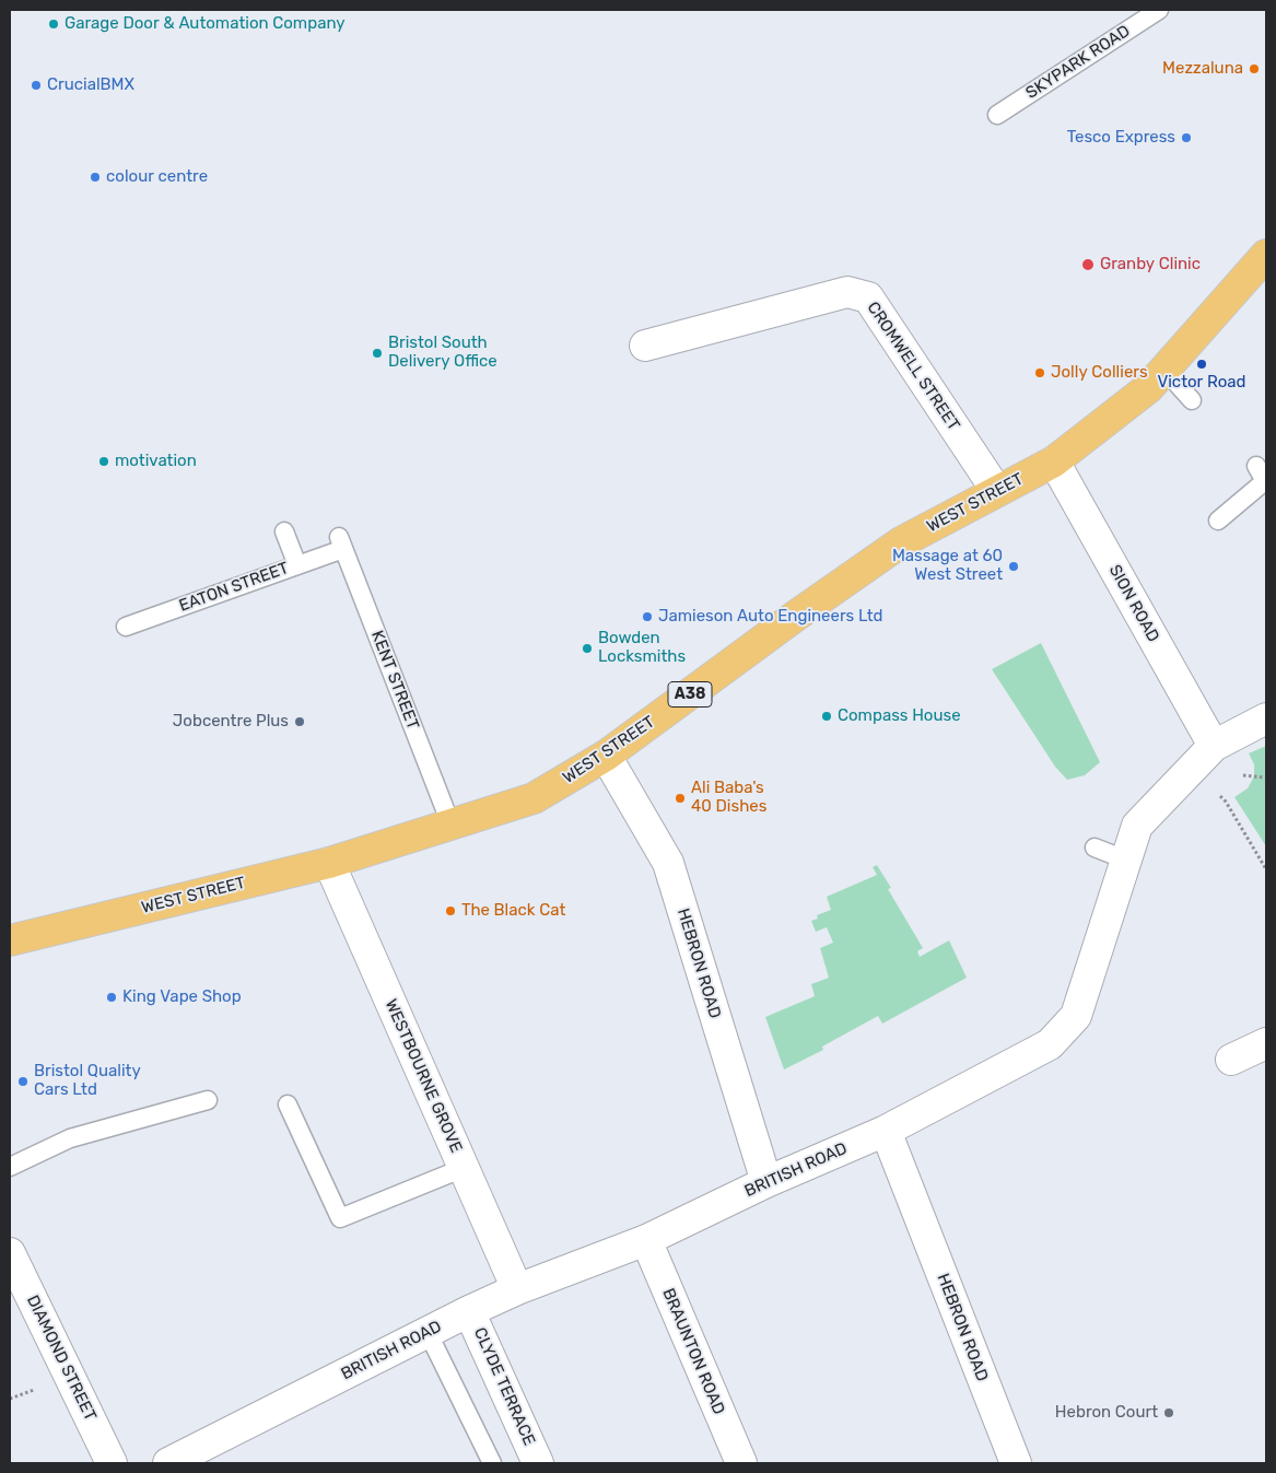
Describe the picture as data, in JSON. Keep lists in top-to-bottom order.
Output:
{
  "streets": {
    "highway": ["WEST STREET", "A38"],
    "street": [
      "CROMWELL STREET",
      "SION ROAD",
      "HEBRON ROAD",
      "WESTBOURNE GROVE",
      "BRITISH ROAD",
      "BRAUNTON ROAD",
      "DIAMOND STREET",
      "CLYDE TERRACE"
    ],
    "lane": ["SKYPARK ROAD", "EATON STREET", "KENT STREET"]
  },
  "crossings": [
    ["CROMWELL STREET", "WEST STREET"],
    ["WEST STREET", "SION ROAD"],
    ["WEST STREET", "KENT STREET"],
    ["WEST STREET", "HEBRON ROAD"],
    ["WEST STREET", "WESTBOURNE GROVE"],
    ["EATON STREET", "KENT STREET"],
    ["SION ROAD", "BRITISH ROAD"],
    ["HEBRON ROAD", "BRITISH ROAD"],
    ["WESTBOURNE GROVE", "BRITISH ROAD"],
    ["BRITISH ROAD", "BRAUNTON ROAD"],
    ["BRITISH ROAD", "CLYDE TERRACE"]
  ],
  "places": [
    "Garage Door & Automation Company",
    "Mezzaluna",
    "CrucialBMX",
    "Tesco Express",
    "colour centre",
    "Granby Clinic",
    "Bristol South Delivery Office",
    "Victor Road",
    "Jolly Colliers",
    "motivation",
    "Massage at 60 West Street",
    "Jamieson Auto Engineers Ltd",
    "Bowden Locksmiths",
    "Compass House",
    "Jobcentre Plus",
    "Ali Baba's 40 Dishes",
    "The Black Cat",
    "King Vape Shop",
    "Bristol Quality Cars Ltd",
    "Hebron Court"
  ]
}
